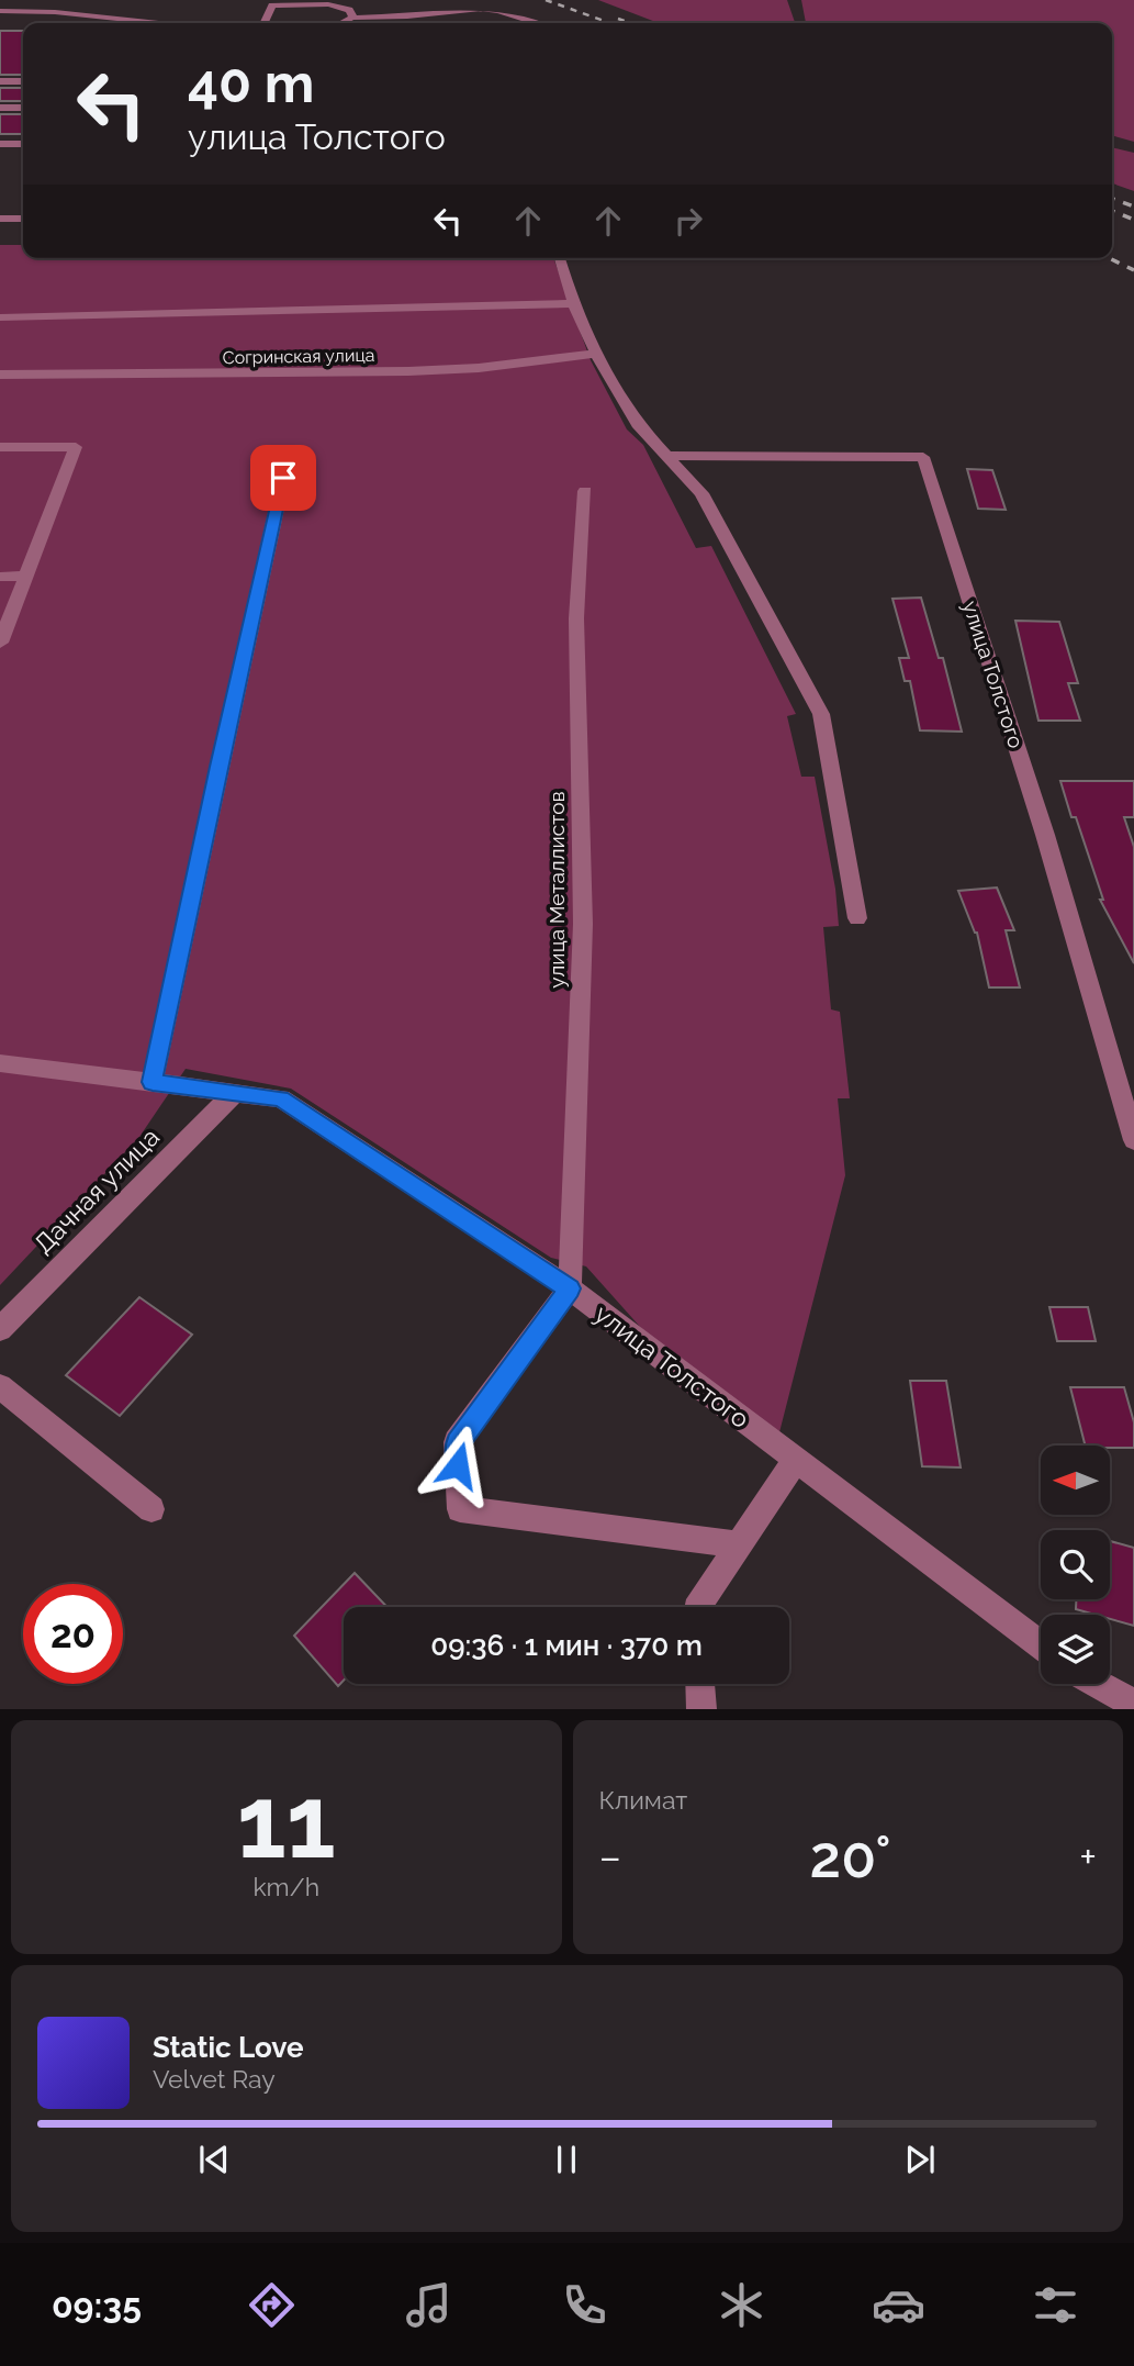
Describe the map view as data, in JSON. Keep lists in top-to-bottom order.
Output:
{
  "streets": {
    "street": [
      "Согринская улица",
      "улица Толстого",
      "улица Металлистов",
      "Дачная улица"
    ]
  },
  "crossings": [
    ["улица Толстого", "улица Металлистов"],
    ["улица Толстого", "Дачная улица"]
  ],
  "north": "left",
  "page": {
    "turn": ["40 m", "улица Толстого"],
    "limit": "20",
    "trip": "09:36 · 1 мин · 370 m",
    "tile": [
      ["11", "km/h"],
      "Климат"
    ],
    "heat": ["−", "20°", "+"],
    "song": ["Static Love", "Velvet Ray"],
    "tabs": "09:35"
  }
}
